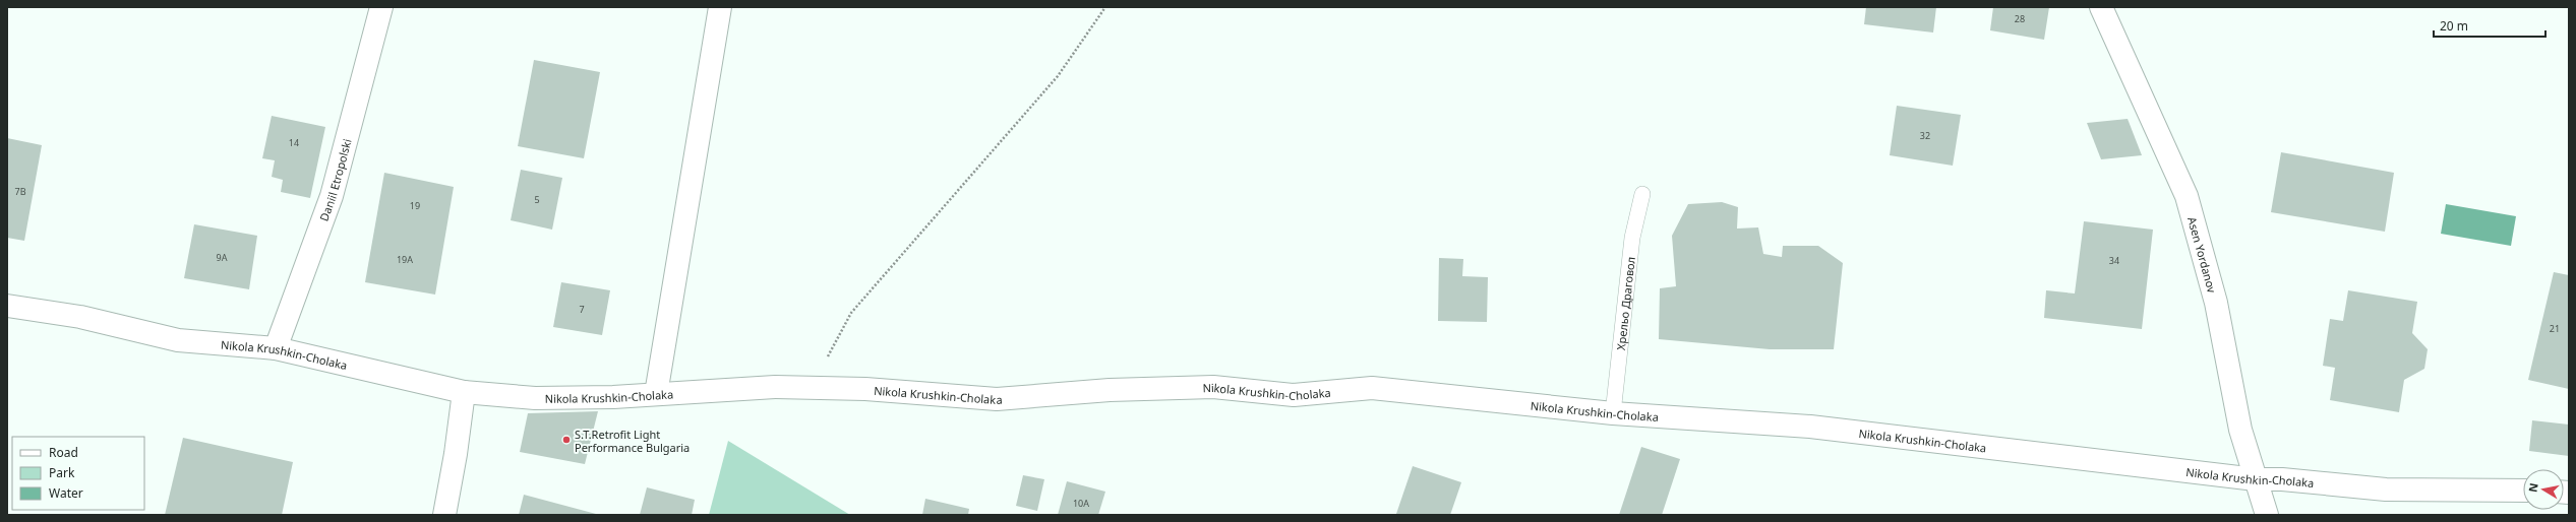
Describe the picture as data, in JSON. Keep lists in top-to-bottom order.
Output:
{
  "streets": {
    "street": ["Daniil Etropolski", "Asen Yordanov", "Nikola Krushkin-Cholaka"],
    "lane": ["Хрельо Драговол"]
  },
  "crossings": [
    ["Daniil Etropolski", "Nikola Krushkin-Cholaka"],
    ["Asen Yordanov", "Nikola Krushkin-Cholaka"],
    ["Хрельо Драговол", "Nikola Krushkin-Cholaka"]
  ],
  "places": ["S.T.Retrofit Light Performance Bulgaria"],
  "house_numbers": [
    "28",
    "32",
    "14",
    "7В",
    "5",
    "19",
    "9А",
    "19А",
    "34",
    "7",
    "21",
    "10А"
  ],
  "legend": ["Road", "Park", "Water"],
  "scale_bar": "20 m",
  "north": "left"
}
